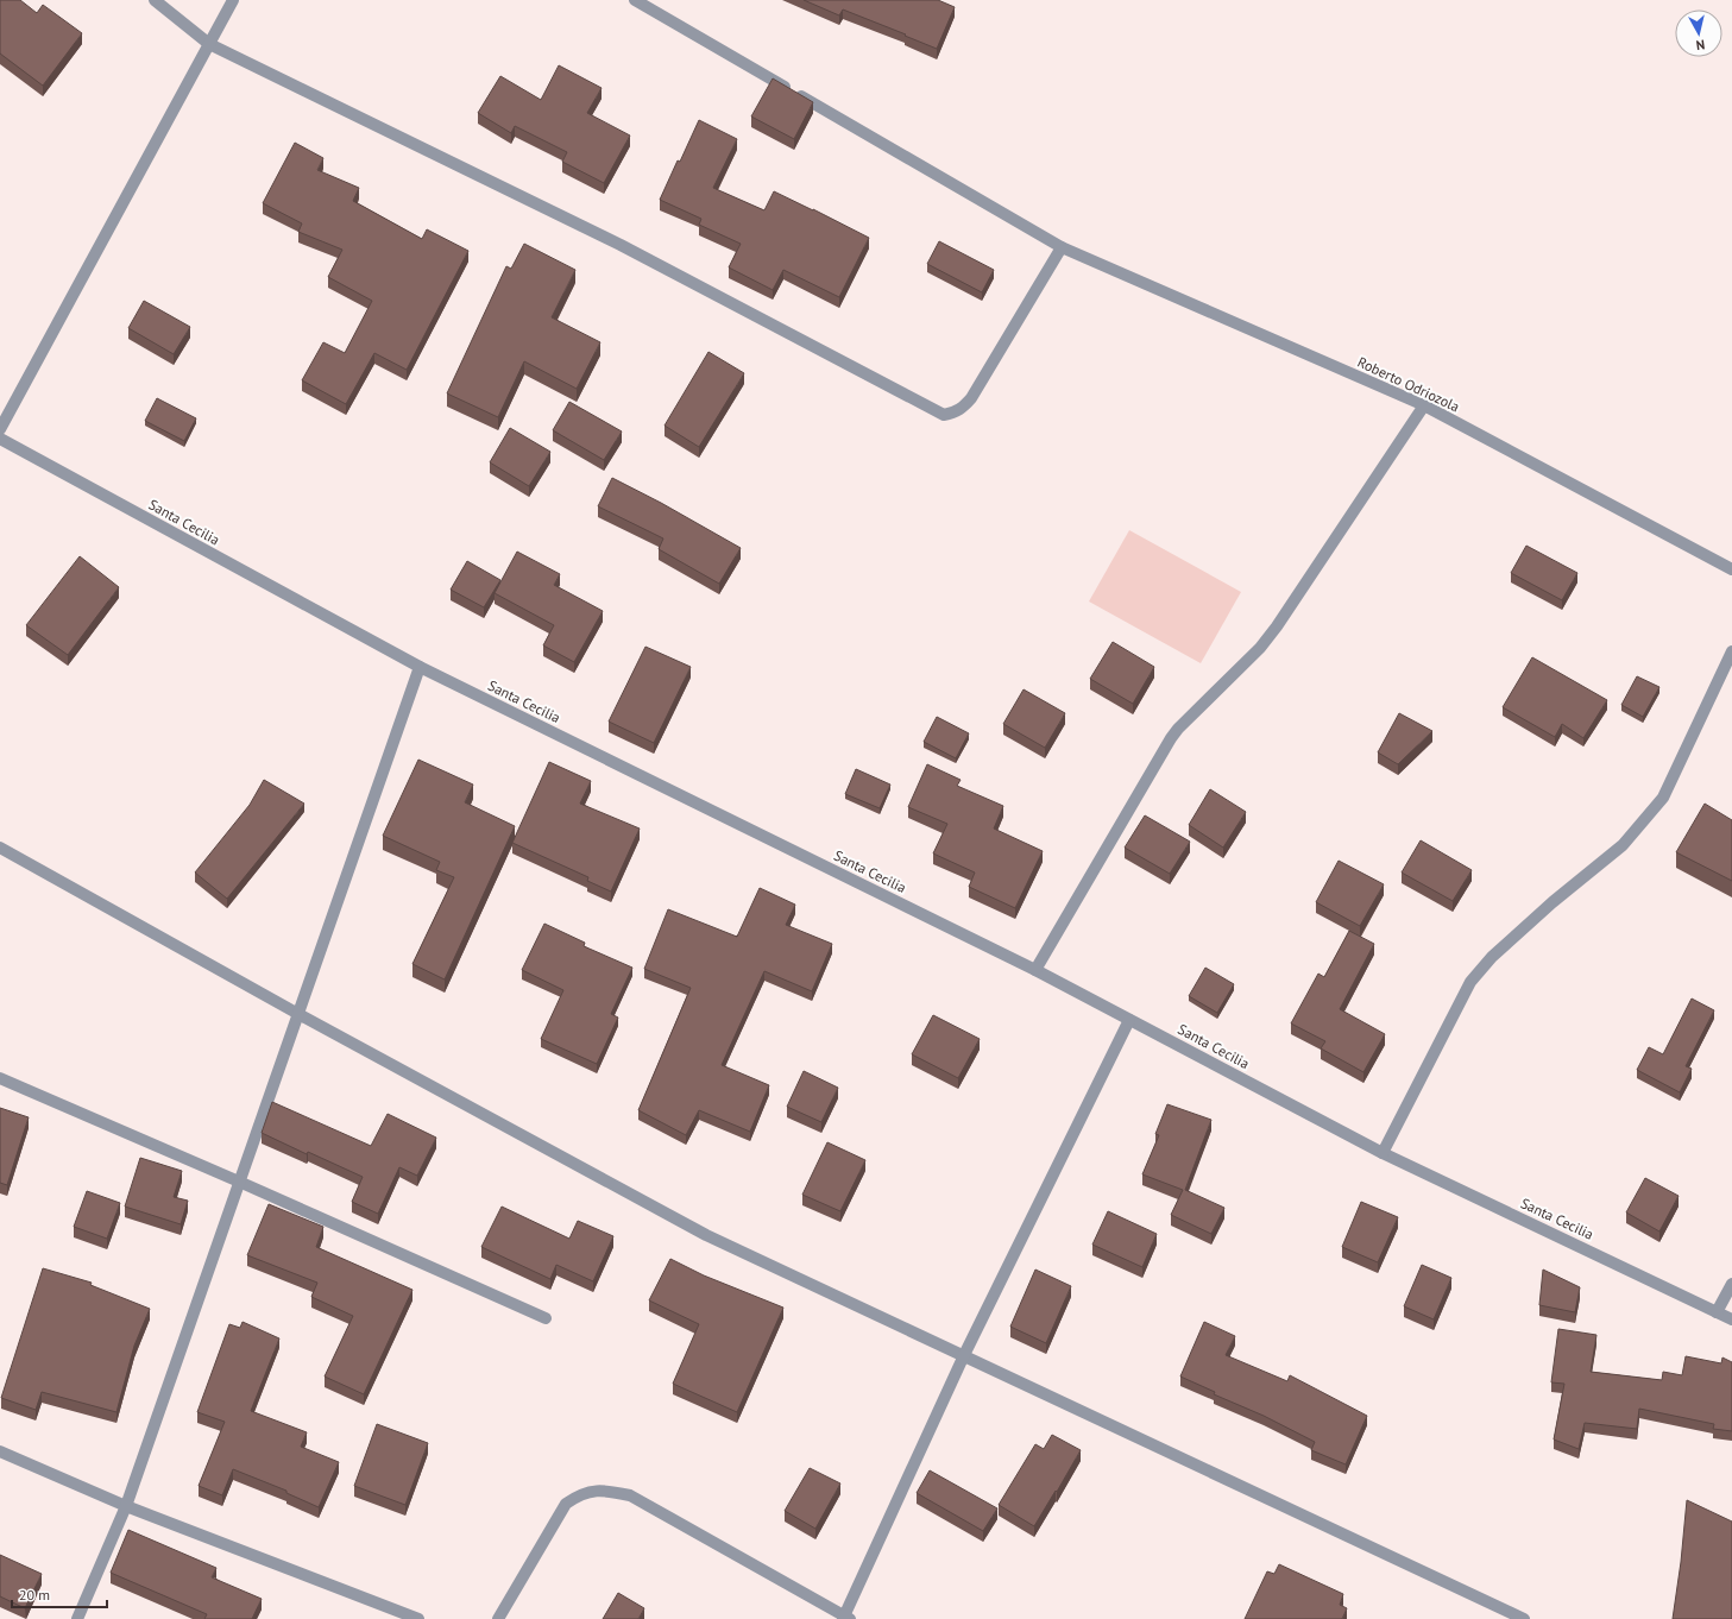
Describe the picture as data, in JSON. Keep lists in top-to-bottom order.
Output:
{
  "streets": {
    "street": ["Roberto Odriozola", "Santa Cecilia"]
  },
  "scale_bar": "20 m",
  "north": "bottom"
}
